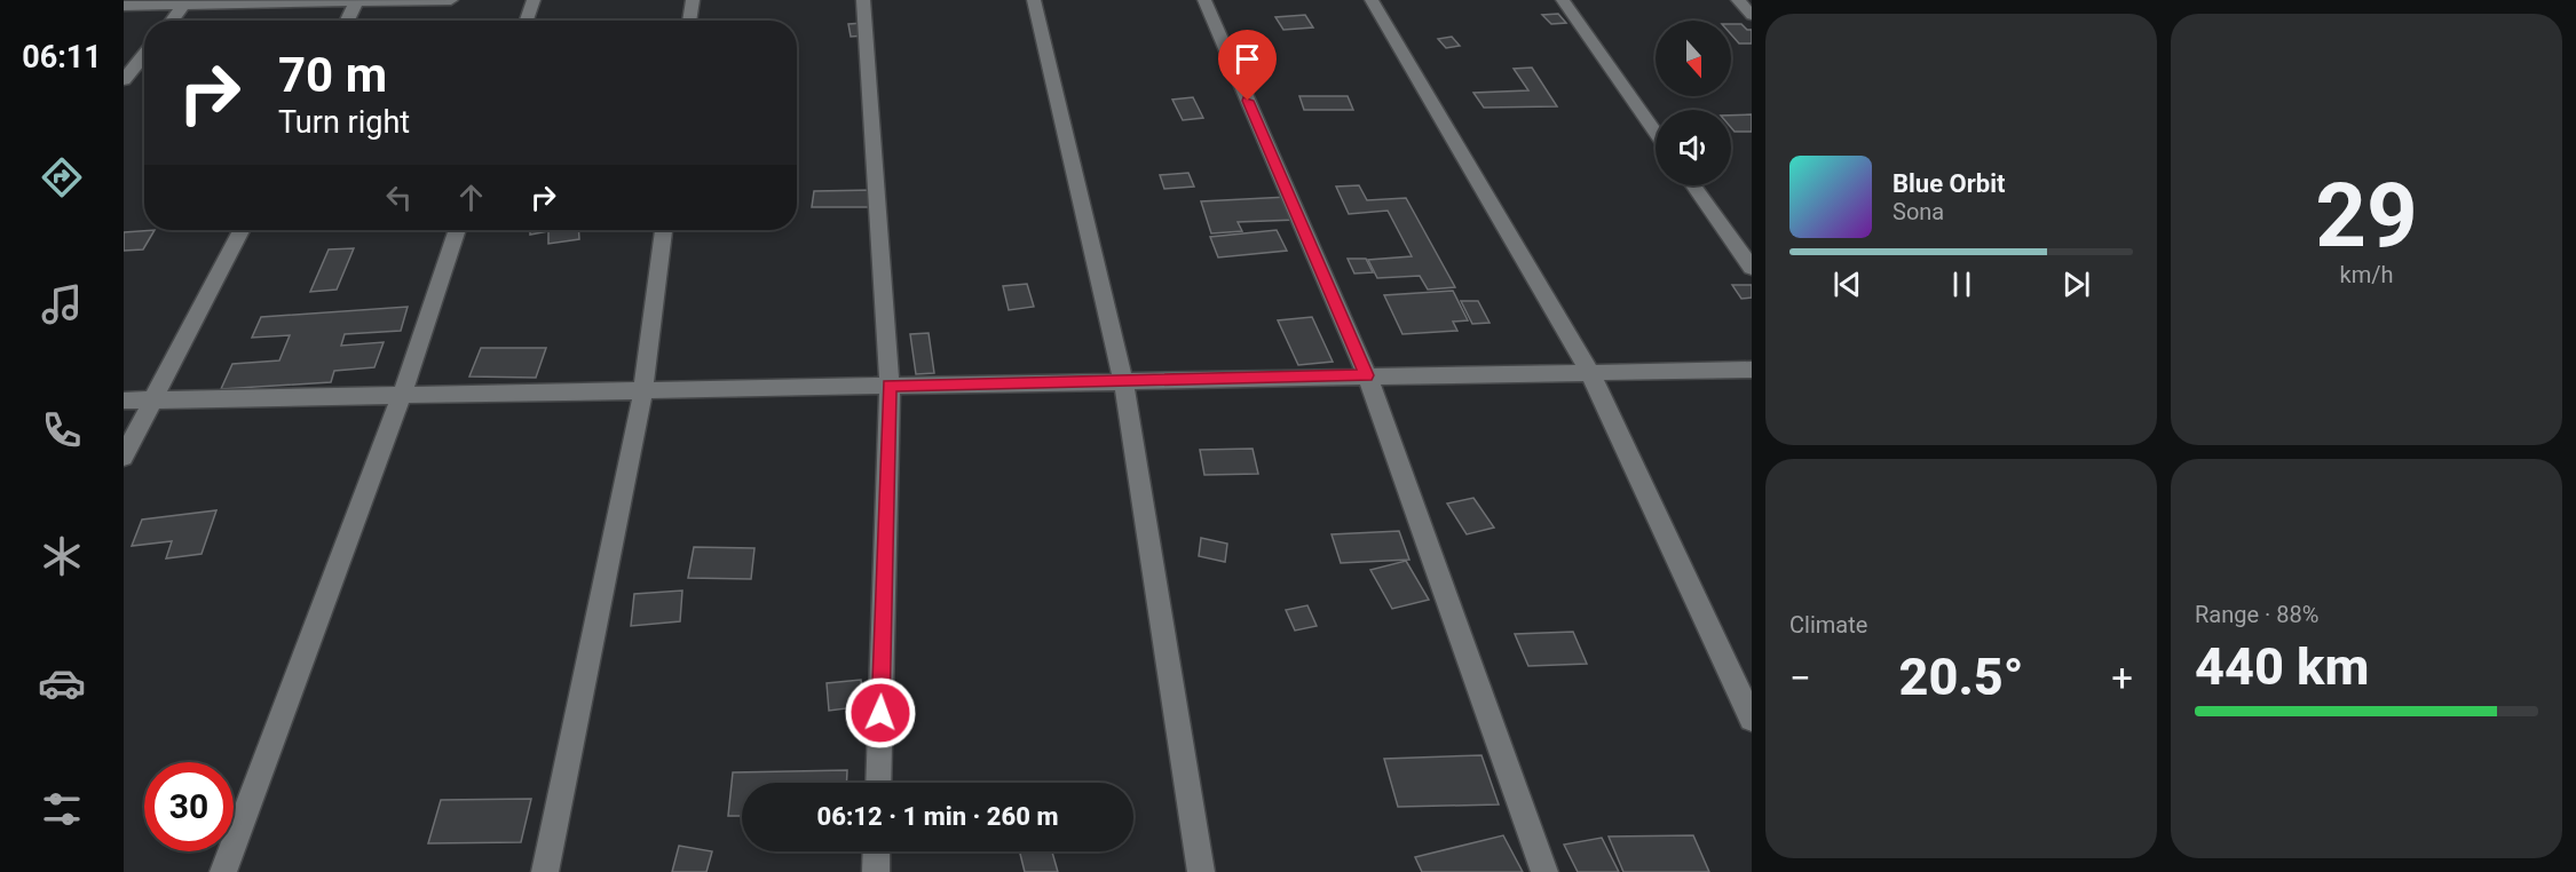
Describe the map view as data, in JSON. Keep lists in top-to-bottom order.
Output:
{
  "north": "bottom",
  "page": {
    "tabs": "06:11",
    "tile": [
      ["29", "km/h"],
      "Climate",
      ["Range · 88%", "440 km"]
    ],
    "turn": ["70 m", "Turn right"],
    "song": ["Blue Orbit", "Sona"],
    "heat": ["−", "20.5°", "+"],
    "limit": "30",
    "trip": "06:12 · 1 min · 260 m"
  }
}
